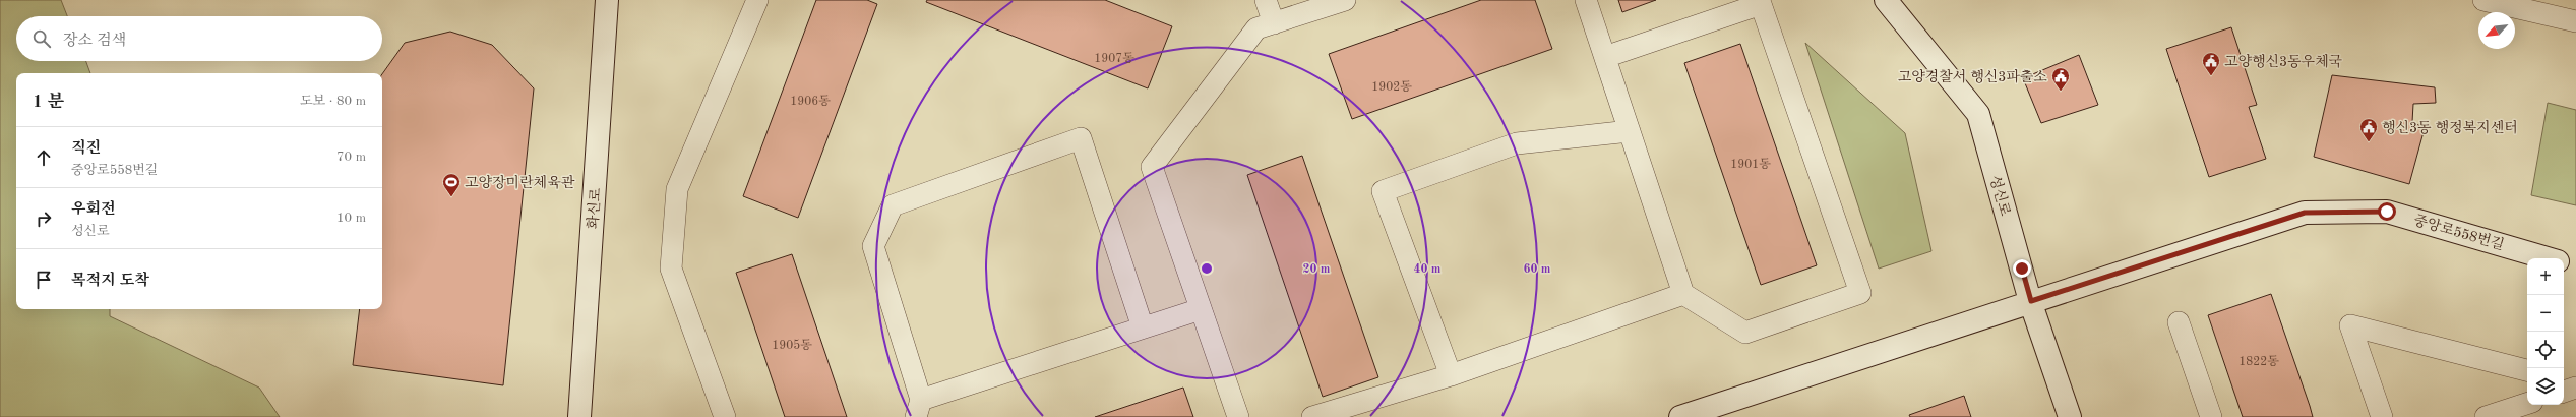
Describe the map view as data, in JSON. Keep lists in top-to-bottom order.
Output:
{
  "streets": {
    "street": ["성신로", "화신로", "중앙로558번길"]
  },
  "crossings": [
    ["성신로", "중앙로558번길"]
  ],
  "places": {
    "public building": ["고양행신3동우체국", "고양경찰서 행신3파출소", "행신3동 행정복지센터"],
    "sports": ["고양장미란체육관"]
  },
  "house_numbers": [
    "1907동",
    "1902동",
    "1906동",
    "1901동",
    "1905동",
    "1822동"
  ],
  "north": "bottom left",
  "page": {
    "search": "장소 검색",
    "heading": ["1 분", "도보 · 80 m"],
    "list": [
      ["직진", "중앙로558번길", "70 m"],
      ["우회전", "성신로", "10 m"],
      "목적지 도착"
    ],
    "map_buttons": ["+", "−"]
  },
  "rings": ["20 m", "40 m", "60 m"]
}
